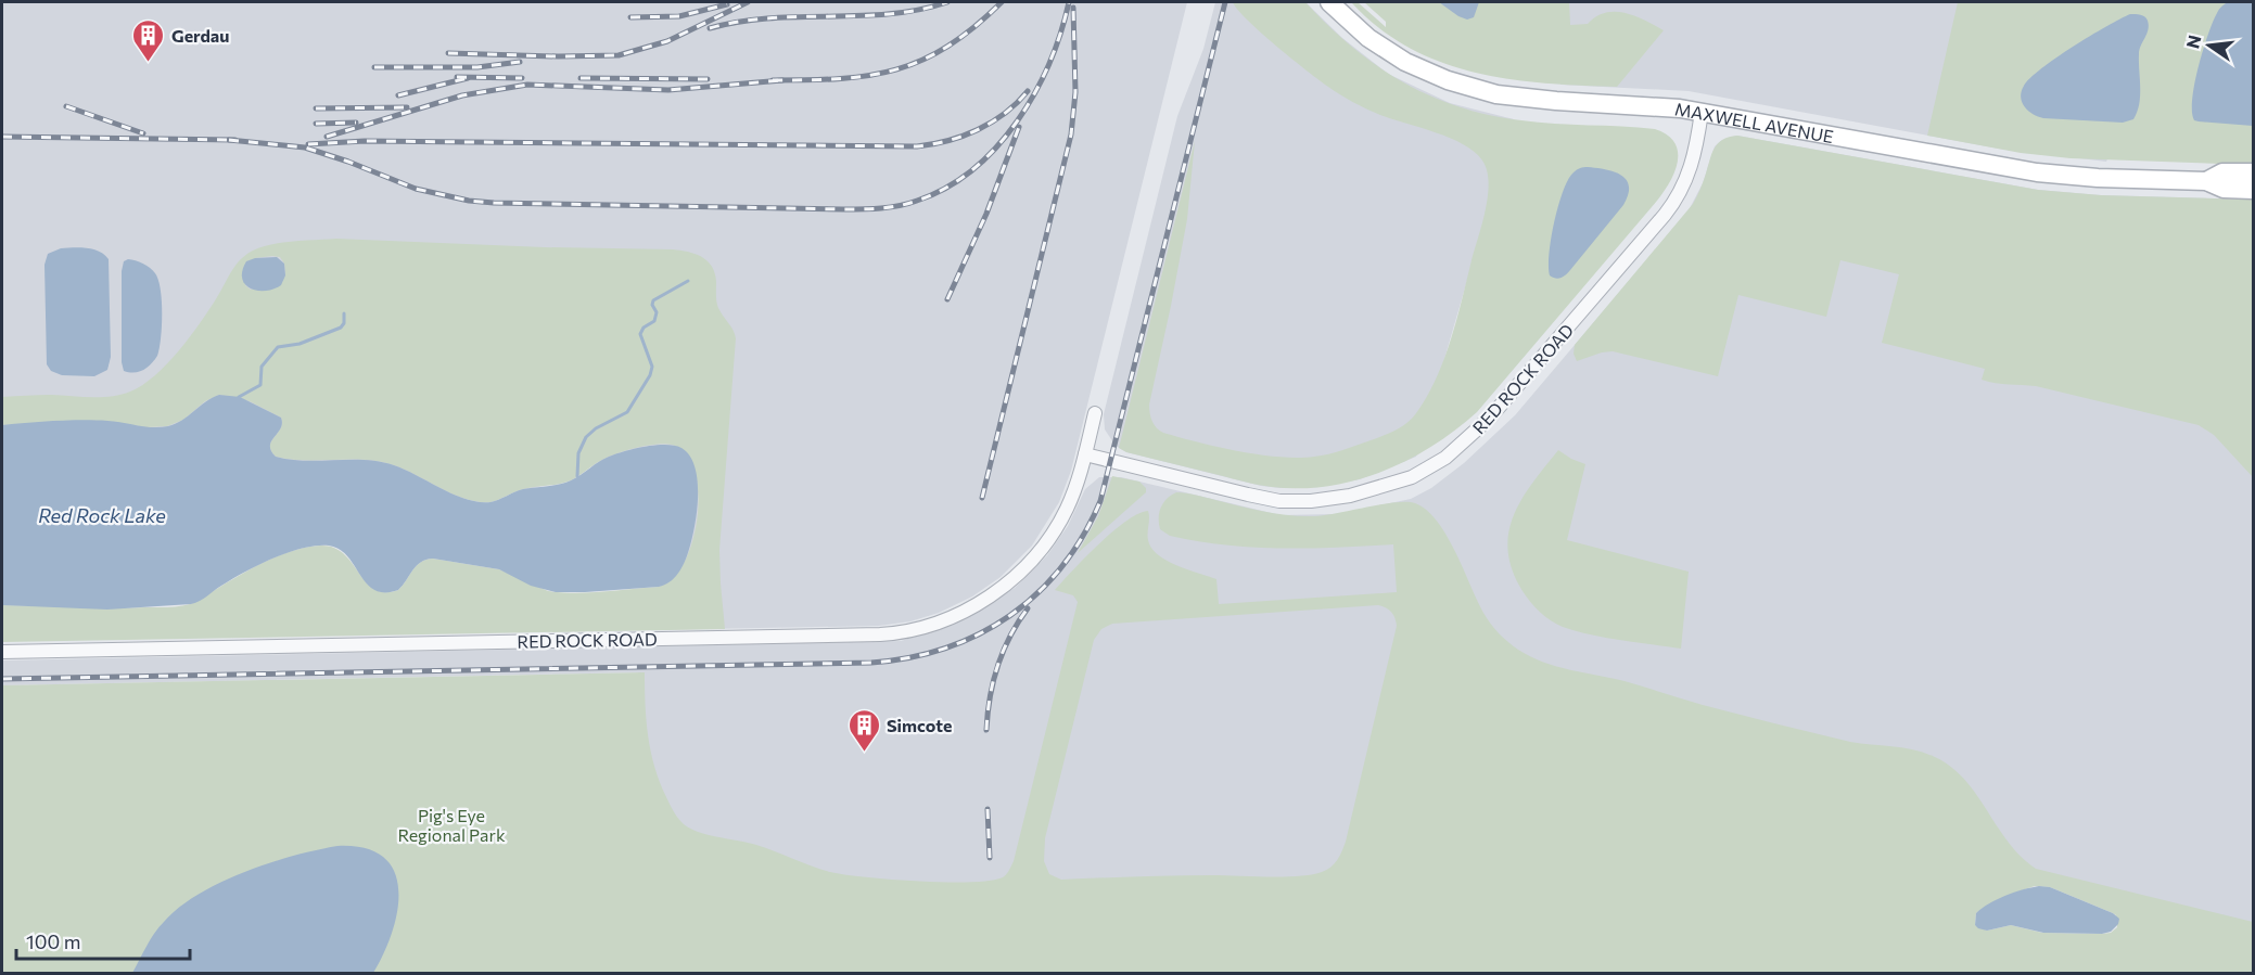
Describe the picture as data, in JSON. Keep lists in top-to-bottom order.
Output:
{
  "streets": {
    "main road": ["MAXWELL AVENUE"],
    "street": ["RED ROCK ROAD"]
  },
  "crossings": [
    ["MAXWELL AVENUE", "RED ROCK ROAD"]
  ],
  "water": ["Red Rock Lake"],
  "parks": ["Pig's Eye Regional Park"],
  "places": {
    "building": ["Gerdau", "Simcote"]
  },
  "scale_bar": "100 m",
  "north": "left"
}
